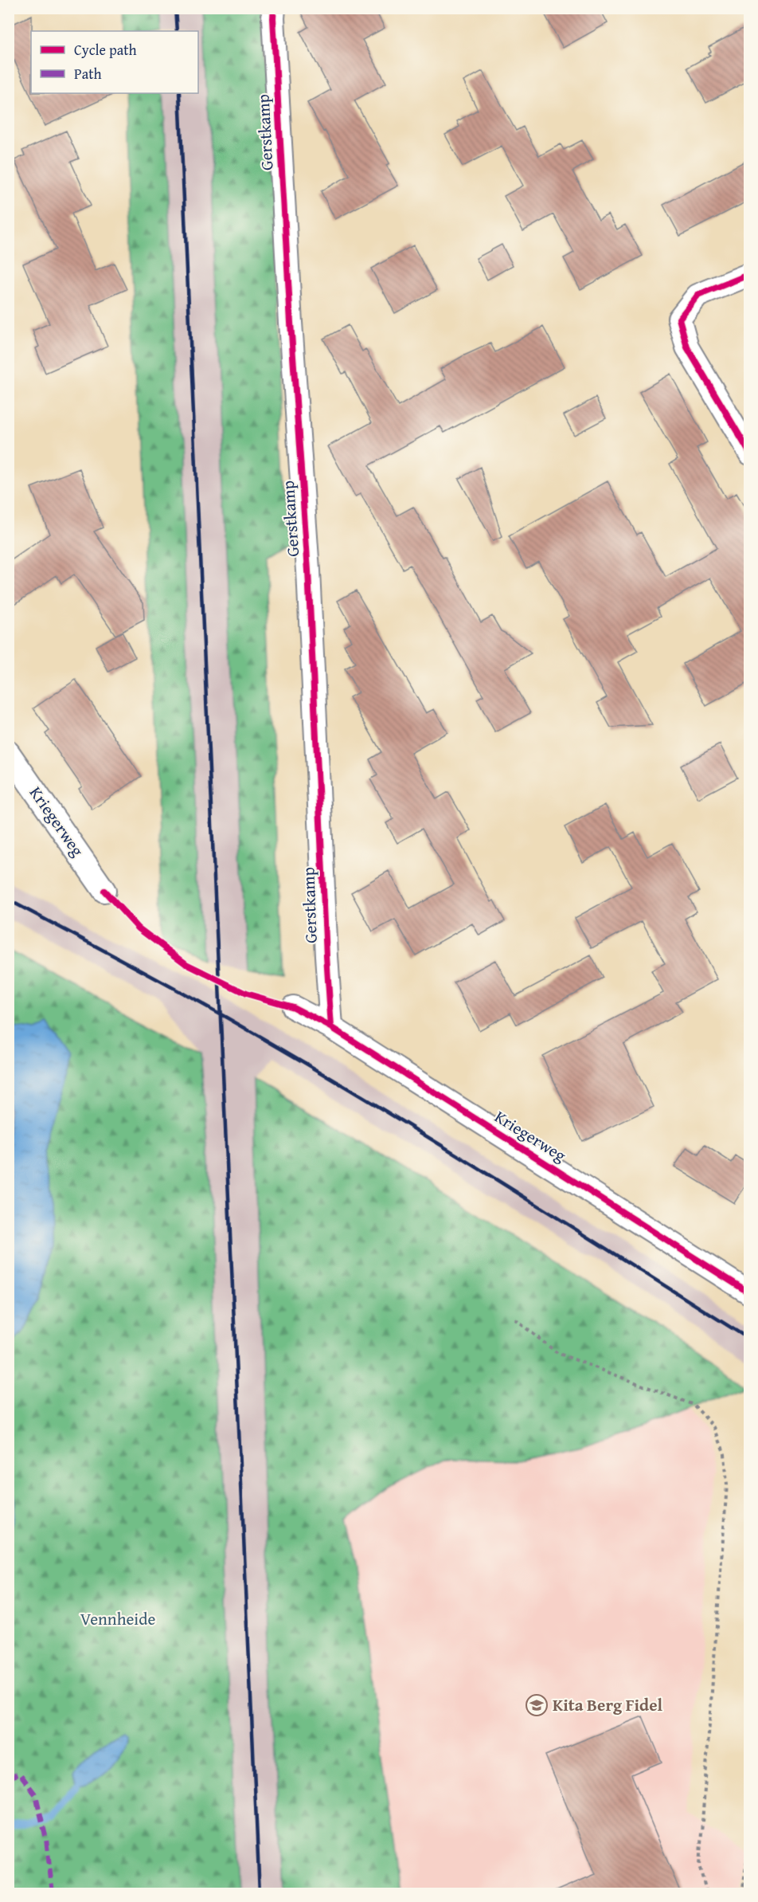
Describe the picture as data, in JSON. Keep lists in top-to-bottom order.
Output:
{
  "streets": {
    "street": ["Gerstkamp", "Kriegerweg"]
  },
  "crossings": [
    ["Gerstkamp", "Kriegerweg"]
  ],
  "parks": ["Vennheide"],
  "places": {
    "school or university": ["Kita Berg Fidel"]
  },
  "legend": ["Cycle path", "Path"]
}
